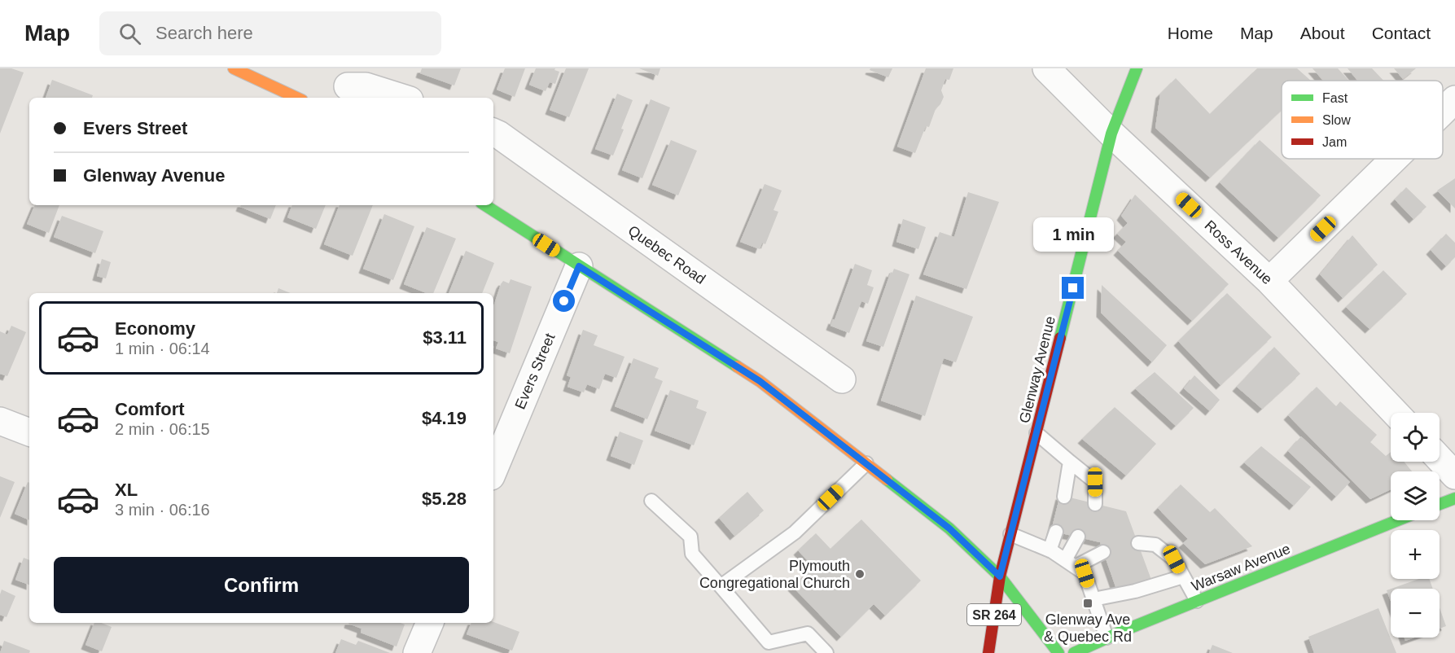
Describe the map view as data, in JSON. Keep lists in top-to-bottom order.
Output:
{
  "streets": {
    "main road": ["Glenway Avenue", "Warsaw Avenue", "SR 264"],
    "street": ["Ross Avenue", "Quebec Road", "Evers Street"]
  },
  "crossings": [
    ["Ross Avenue", "Glenway Avenue"]
  ],
  "places": {
    "other": ["Plymouth Congregational Church"],
    "transit": ["Glenway Ave & Quebec Rd"]
  },
  "legend": ["Fast", "Slow", "Jam"],
  "page": {
    "header": "Map",
    "search": "Search here",
    "nav": [
      "Home",
      "Map",
      "About",
      "Contact"
    ],
    "banner": ["Evers Street", "Glenway Avenue"],
    "bubble": "1 min",
    "list": [
      {
        "name": "Economy",
        "note": "1 min · 06:14",
        "value": "$3.11"
      },
      {
        "name": "Comfort",
        "note": "2 min · 06:15",
        "value": "$4.19"
      },
      {
        "name": "XL",
        "note": "3 min · 06:16",
        "value": "$5.28"
      }
    ],
    "map_buttons": ["+", "−"],
    "buttons": "Confirm"
  }
}
